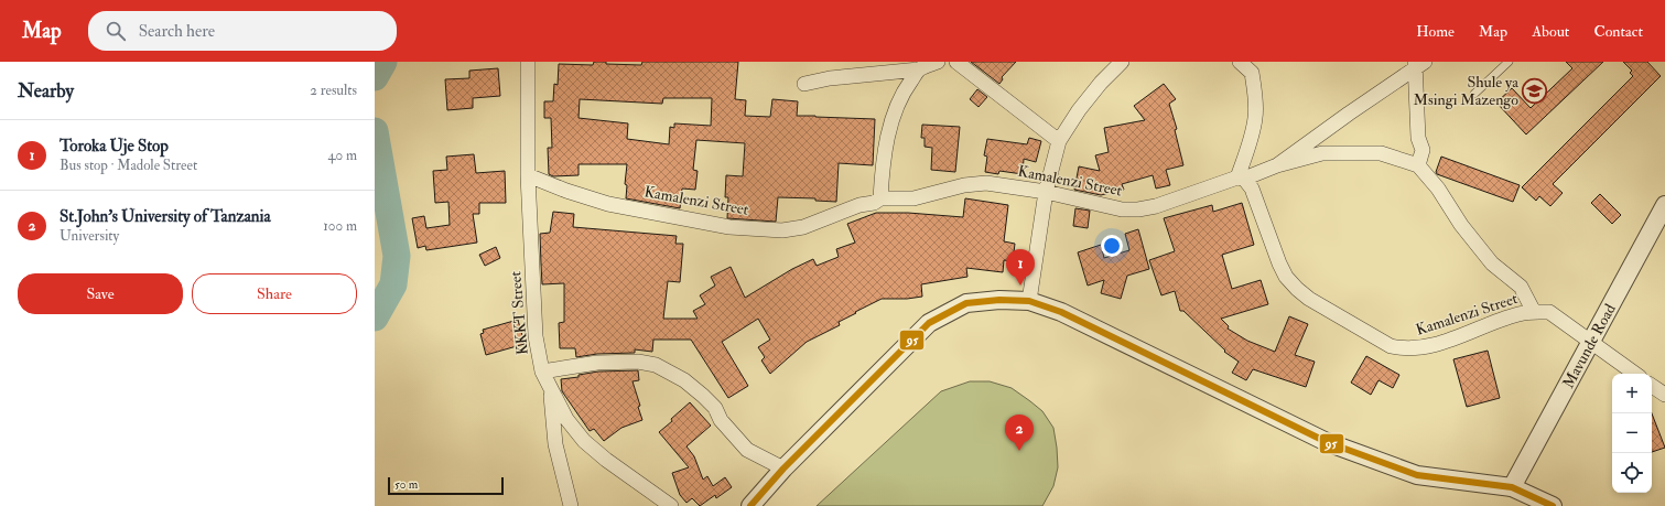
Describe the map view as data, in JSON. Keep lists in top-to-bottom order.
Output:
{
  "streets": {
    "street": ["Kamalenzi Street", "KKKT Street", "Mavunde Road"]
  },
  "crossings": [
    ["Kamalenzi Street", "KKKT Street"],
    ["Kamalenzi Street", "Mavunde Road"]
  ],
  "places": {
    "school or university": ["Shule ya Msingi Mazengo"]
  },
  "lines": ["transit line 95"],
  "scale_bar": "50 m",
  "page": {
    "header": "Map",
    "search": "Search here",
    "nav": [
      "Home",
      "Map",
      "About",
      "Contact"
    ],
    "heading": ["Nearby", "2 results"],
    "list": [
      {
        "mark": "1",
        "name": "Toroka Uje Stop",
        "note": "Bus stop · Madole Street",
        "value": "40 m"
      },
      {
        "mark": "2",
        "name": "St.John's University of Tanzania",
        "note": "University",
        "value": "100 m"
      }
    ],
    "pins": ["1", "2"],
    "buttons": ["Save", "Share"],
    "map_buttons": ["+", "−"],
    "scale": "50 m"
  }
}
